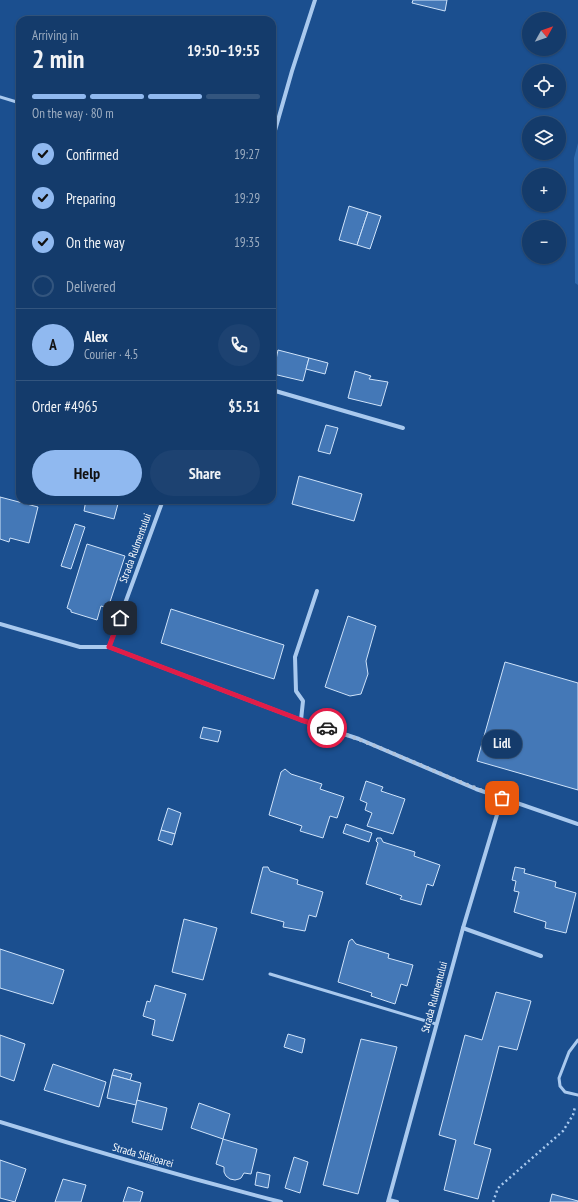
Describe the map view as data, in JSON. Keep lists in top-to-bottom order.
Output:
{
  "streets": {
    "street": ["Strada Rulmentului", "Strada Slătioarei"]
  },
  "places": ["Lidl"],
  "north": "top right",
  "page": {
    "map_buttons": ["+", "−"],
    "heading": ["2 min", "Arriving in", "19:50–19:55"],
    "panel": [
      "Alex",
      "Courier · 4.5",
      "Order #4965",
      "$5.51"
    ],
    "bar": "On the way · 80 m",
    "list": [
      ["Confirmed", "19:27"],
      ["Preparing", "19:29"],
      ["On the way", "19:35"],
      "Delivered"
    ],
    "round": "A",
    "buttons": ["Help", "Share"],
    "bubble": "Lidl"
  }
}
